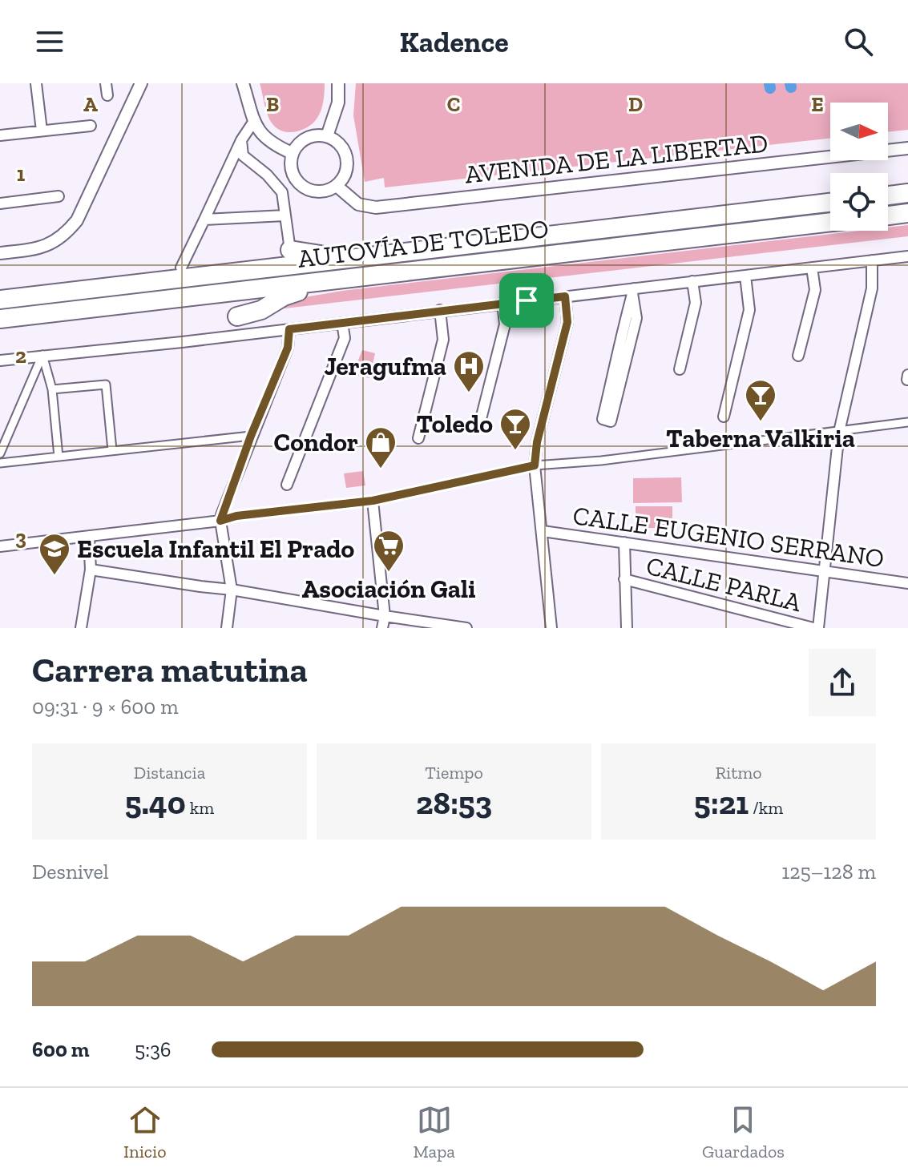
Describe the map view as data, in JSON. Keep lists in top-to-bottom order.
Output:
{
  "streets": {
    "highway": ["AUTOVÍA DE TOLEDO"],
    "street": ["AVENIDA DE LA LIBERTAD", "CALLE EUGENIO SERRANO", "CALLE PARLA"]
  },
  "places": {
    "hospital": ["Jeragufma"],
    "bar": ["Taberna Valkiria", "Toledo"],
    "shop": ["Condor"],
    "supermarket": ["Asociación Gali"],
    "school or university": ["Escuela Infantil El Prado"]
  },
  "north": "right",
  "page": {
    "header": "Kadence",
    "heading": ["Carrera matutina", "09:31 · 9 × 600 m"],
    "stats": [
      ["Distancia", "5.40 km"],
      ["Tiempo", "28:53"],
      ["Ritmo", "5:21 /km"]
    ],
    "chart": ["Desnivel", "125–128 m"],
    "list": [
      {
        "name": "600 m",
        "note": "5:36"
      }
    ],
    "tabs": ["Inicio", "Mapa", "Guardados"]
  },
  "grid": {
    "columns": [
      "A",
      "B",
      "C",
      "D",
      "E"
    ],
    "rows": ["1", "2", "3"]
  }
}
